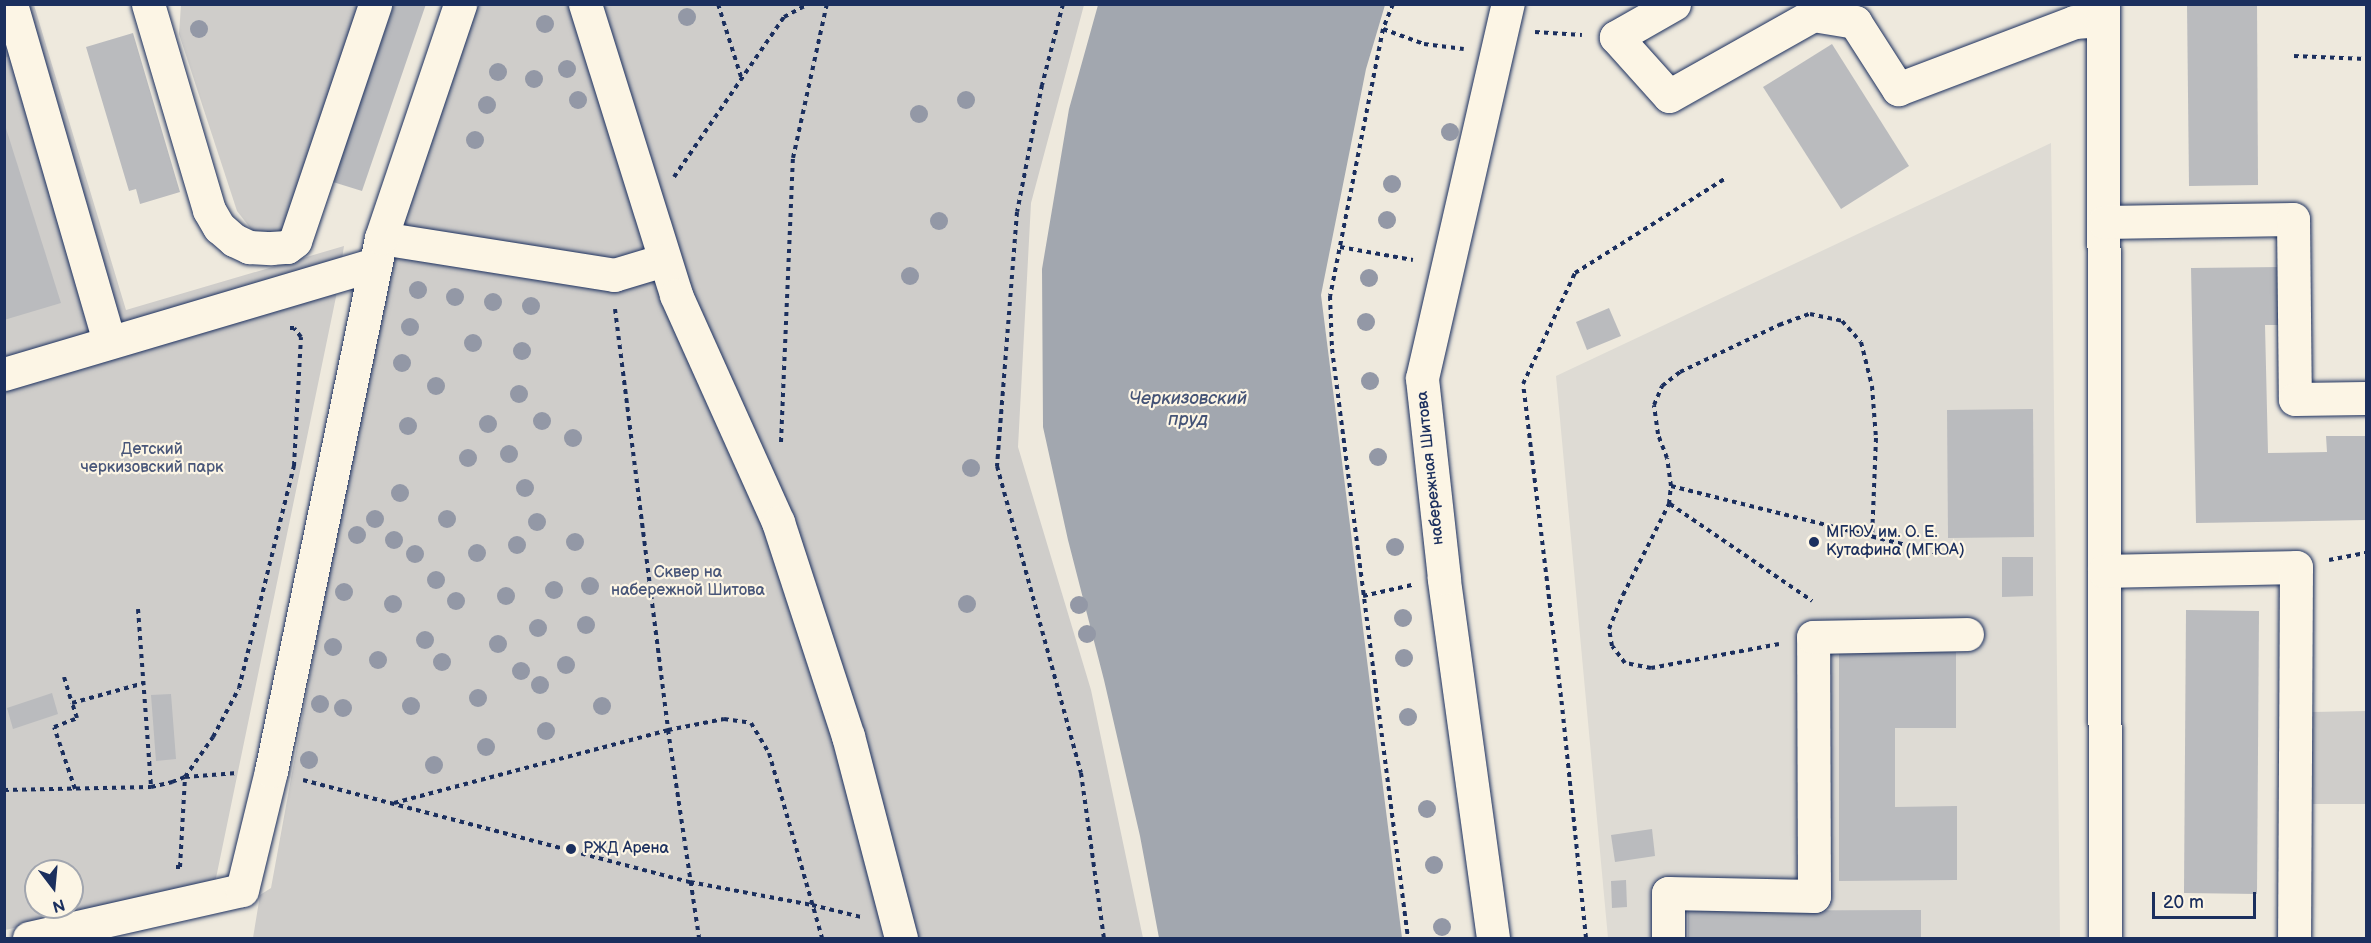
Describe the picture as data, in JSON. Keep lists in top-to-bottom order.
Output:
{
  "streets": {
    "street": ["набережная Шитова"]
  },
  "water": ["Черкизовский пруд"],
  "parks": ["Детский черкизовский парк", "Сквер на набережной Шитова"],
  "places": ["МГЮУ им. О. Е. Кутафина (МГЮА)", "РЖД Арена"],
  "scale_bar": "20 m",
  "north": "bottom"
}
